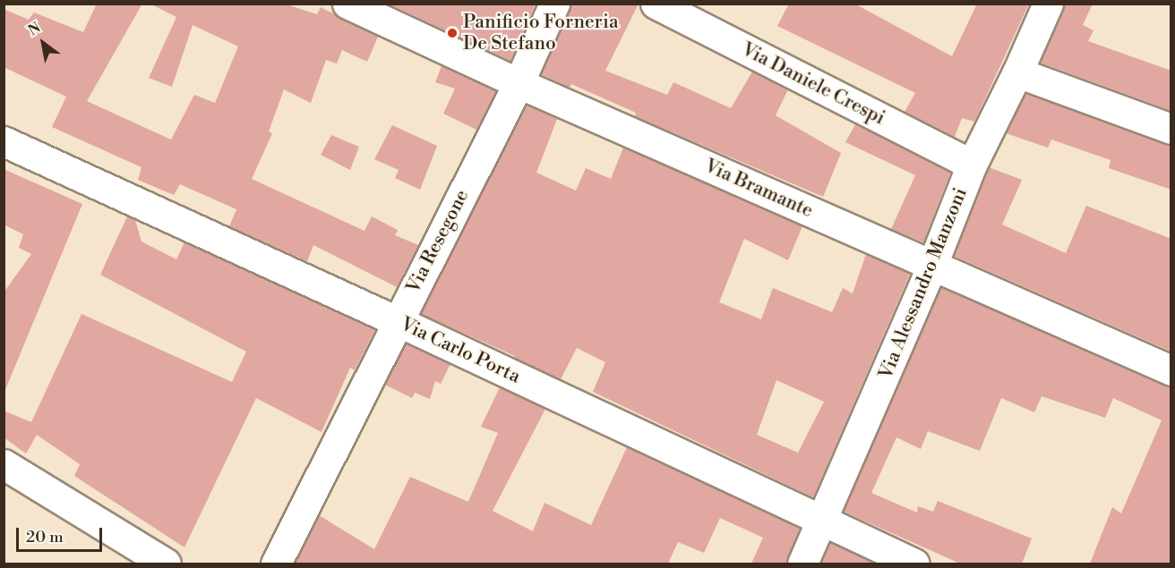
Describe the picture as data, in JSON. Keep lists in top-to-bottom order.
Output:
{
  "streets": {
    "street": [
      "Via Daniele Crespi",
      "Via Bramante",
      "Via Resegone",
      "Via Alessandro Manzoni",
      "Via Carlo Porta"
    ]
  },
  "crossings": [
    ["Via Daniele Crespi", "Via Alessandro Manzoni"],
    ["Via Bramante", "Via Resegone"],
    ["Via Bramante", "Via Alessandro Manzoni"],
    ["Via Resegone", "Via Carlo Porta"],
    ["Via Alessandro Manzoni", "Via Carlo Porta"]
  ],
  "places": ["Panificio Forneria De Stefano"],
  "scale_bar": "20 m",
  "north": "top left"
}
